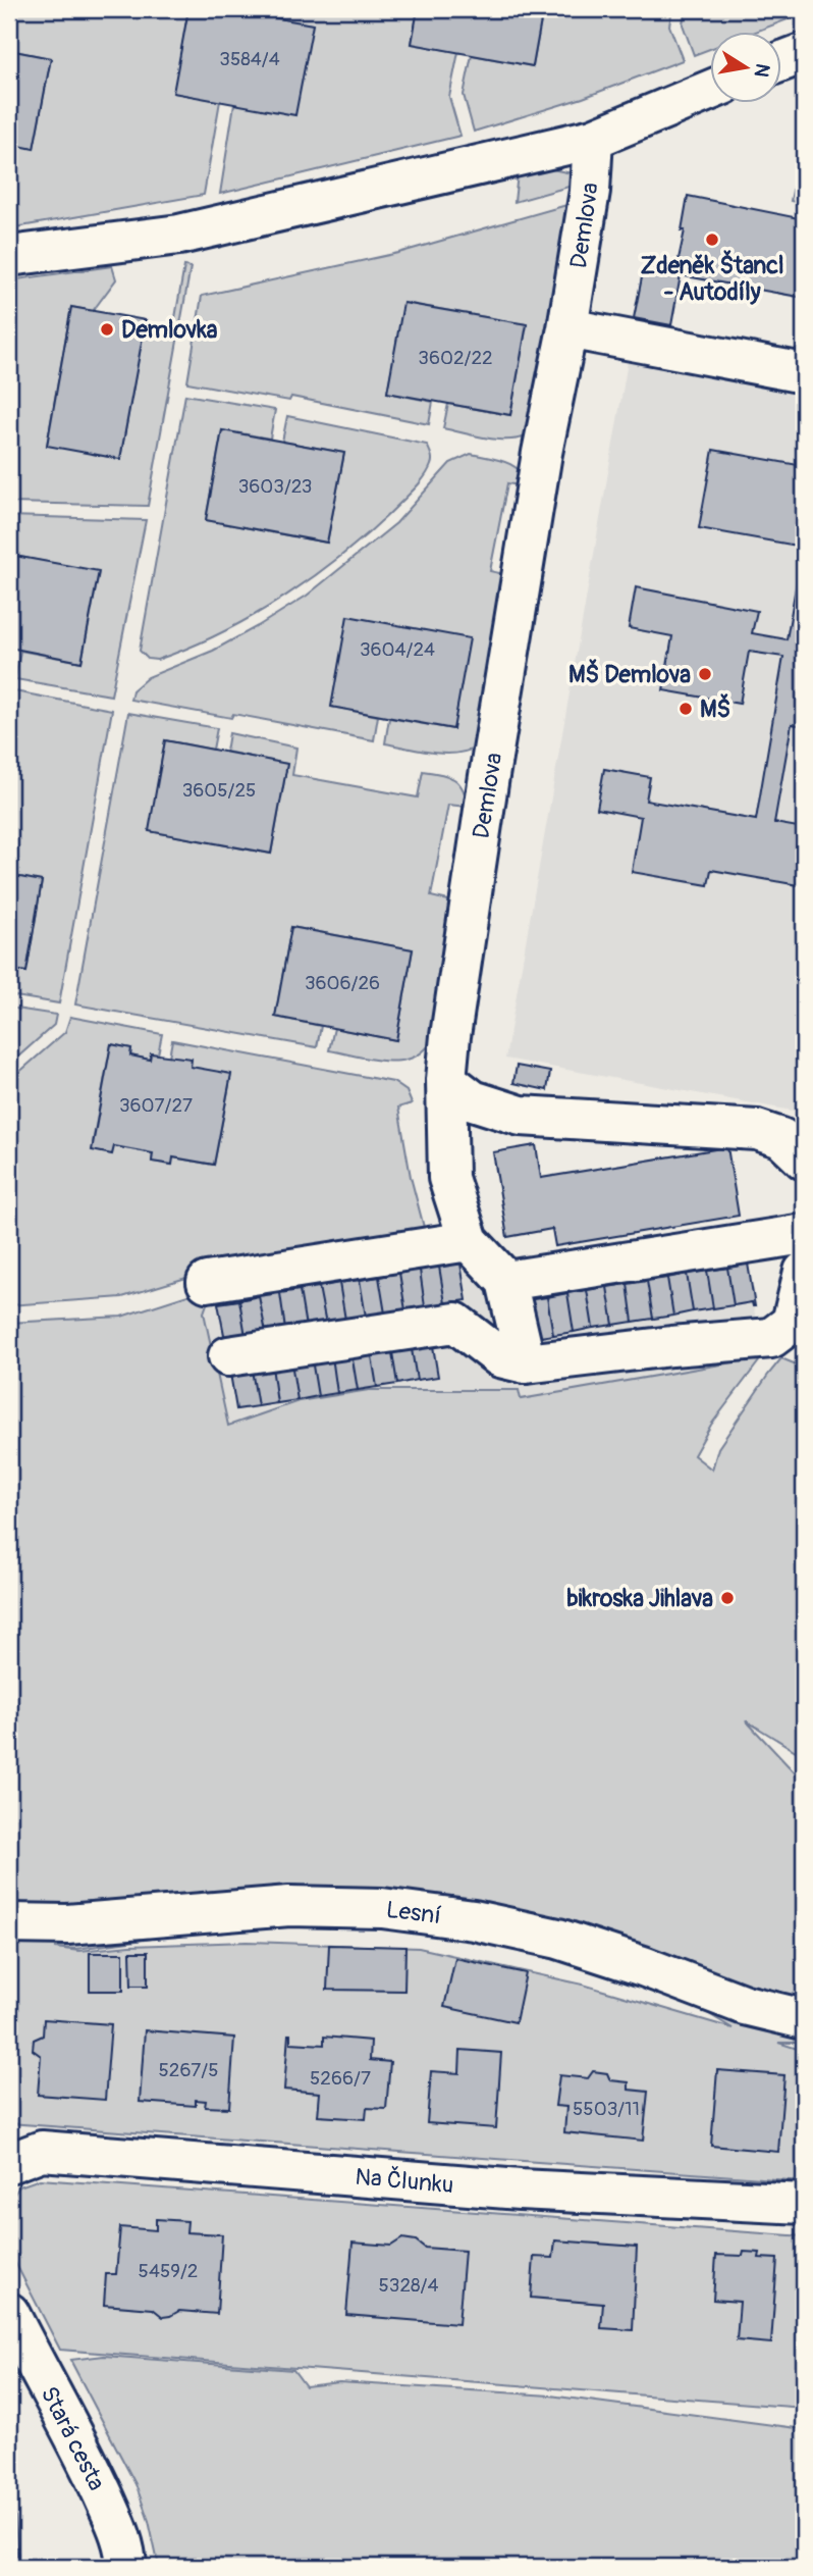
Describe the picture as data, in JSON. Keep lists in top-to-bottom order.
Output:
{
  "streets": {
    "street": [
      "Demlova",
      "Lesní",
      "Na Člunku",
      "Stará cesta"
    ]
  },
  "places": [
    "Zdeněk Štancl - Autodíly",
    "Demlovka",
    "MŠ Demlova",
    "MŠ",
    "bikroska Jihlava"
  ],
  "house_numbers": [
    "3584/4",
    "3602/22",
    "3603/23",
    "3604/24",
    "3605/25",
    "3606/26",
    "3607/27",
    "5267/5",
    "5266/7",
    "5503/11",
    "5459/2",
    "5328/4"
  ],
  "north": "right"
}
